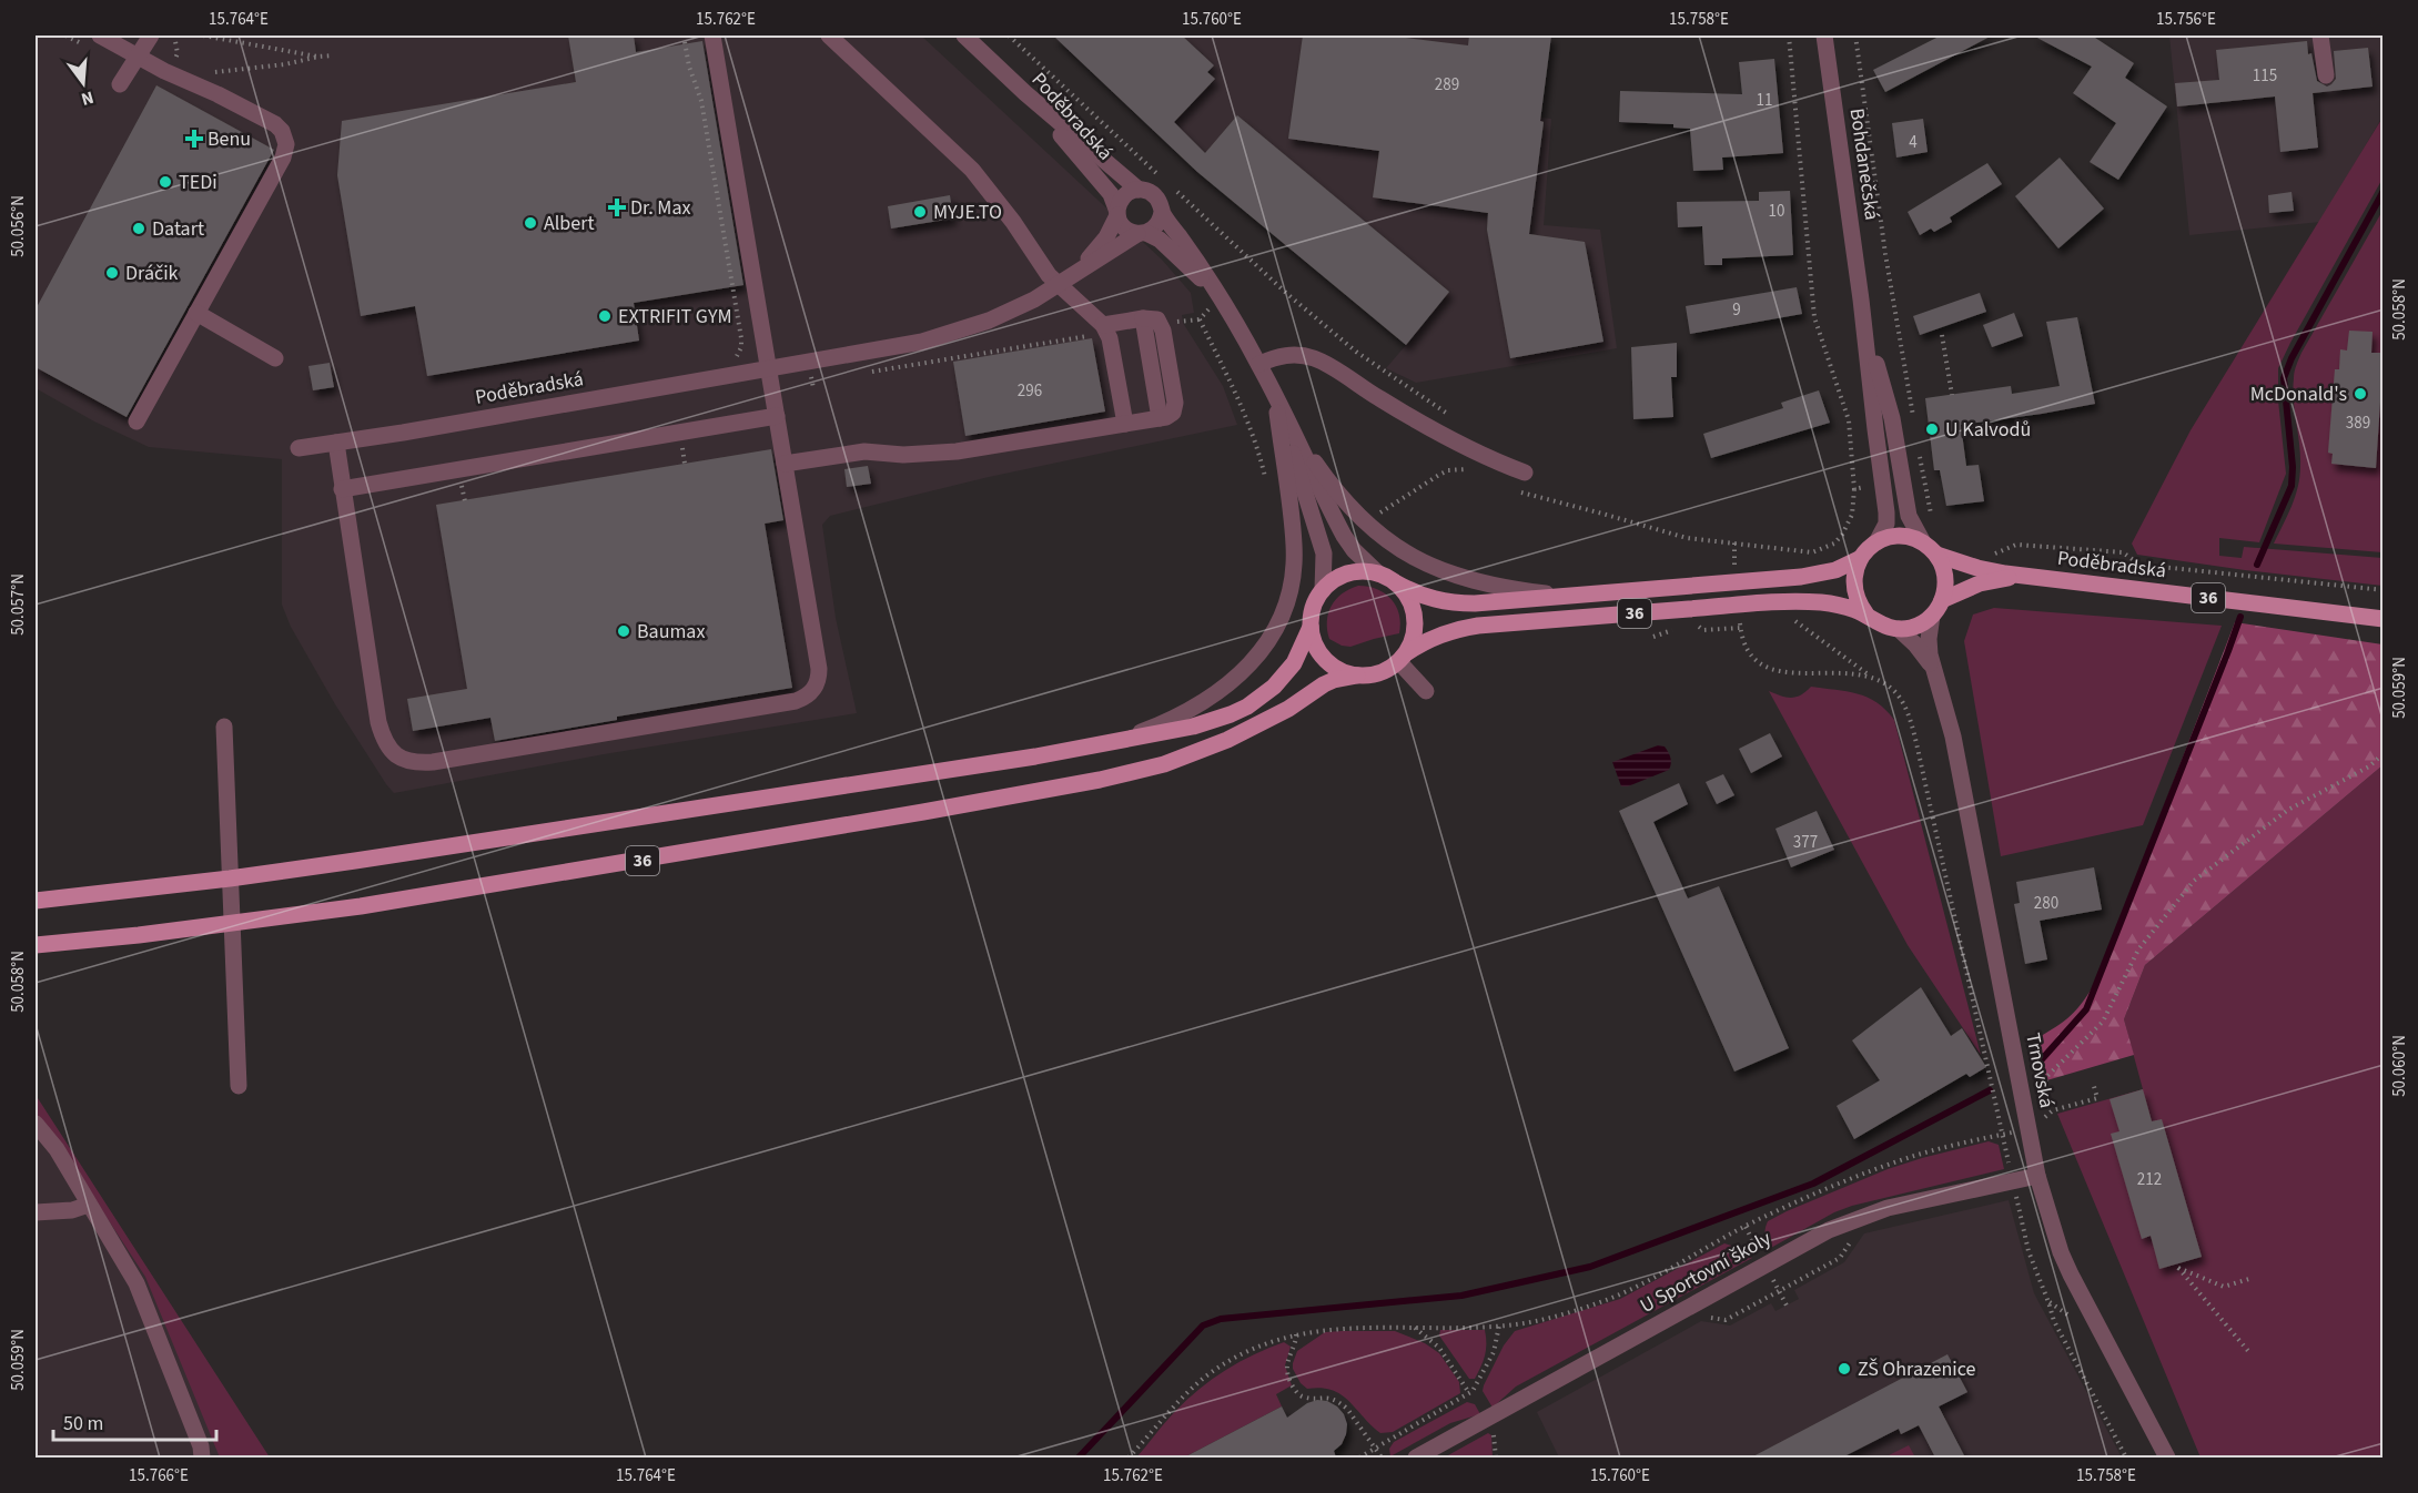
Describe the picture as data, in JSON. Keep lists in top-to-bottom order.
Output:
{
  "streets": {
    "main road": ["Poděbradská", "36"],
    "street": ["Bohdanečská", "Trnovská", "U Sportovní školy"]
  },
  "crossings": [
    ["Poděbradská", "Bohdanečská"],
    ["Poděbradská", "36"],
    ["Poděbradská", "Trnovská"],
    ["Bohdanečská", "36"],
    ["Bohdanečská", "Trnovská"],
    ["36", "Trnovská"],
    ["Trnovská", "U Sportovní školy"]
  ],
  "places": {
    "health": ["Benu", "Dr. Max"],
    "other": [
      "TEDi",
      "MYJE.TO",
      "Albert",
      "Datart",
      "Dráčik",
      "EXTRIFIT GYM",
      "McDonald's",
      "U Kalvodů",
      "Baumax",
      "ZŠ Ohrazenice"
    ]
  },
  "house_numbers": [
    "115",
    "289",
    "11",
    "4",
    "10",
    "9",
    "296",
    "389",
    "377",
    "280",
    "212"
  ],
  "scale_bar": "50 m",
  "north": "bottom",
  "coordinates": [
    "15.764°E",
    "15.762°E",
    "15.760°E",
    "15.758°E",
    "15.756°E",
    "50.056°N",
    "50.058°N",
    "50.057°N",
    "50.059°N",
    "50.060°N",
    "15.766°E"
  ]
}
